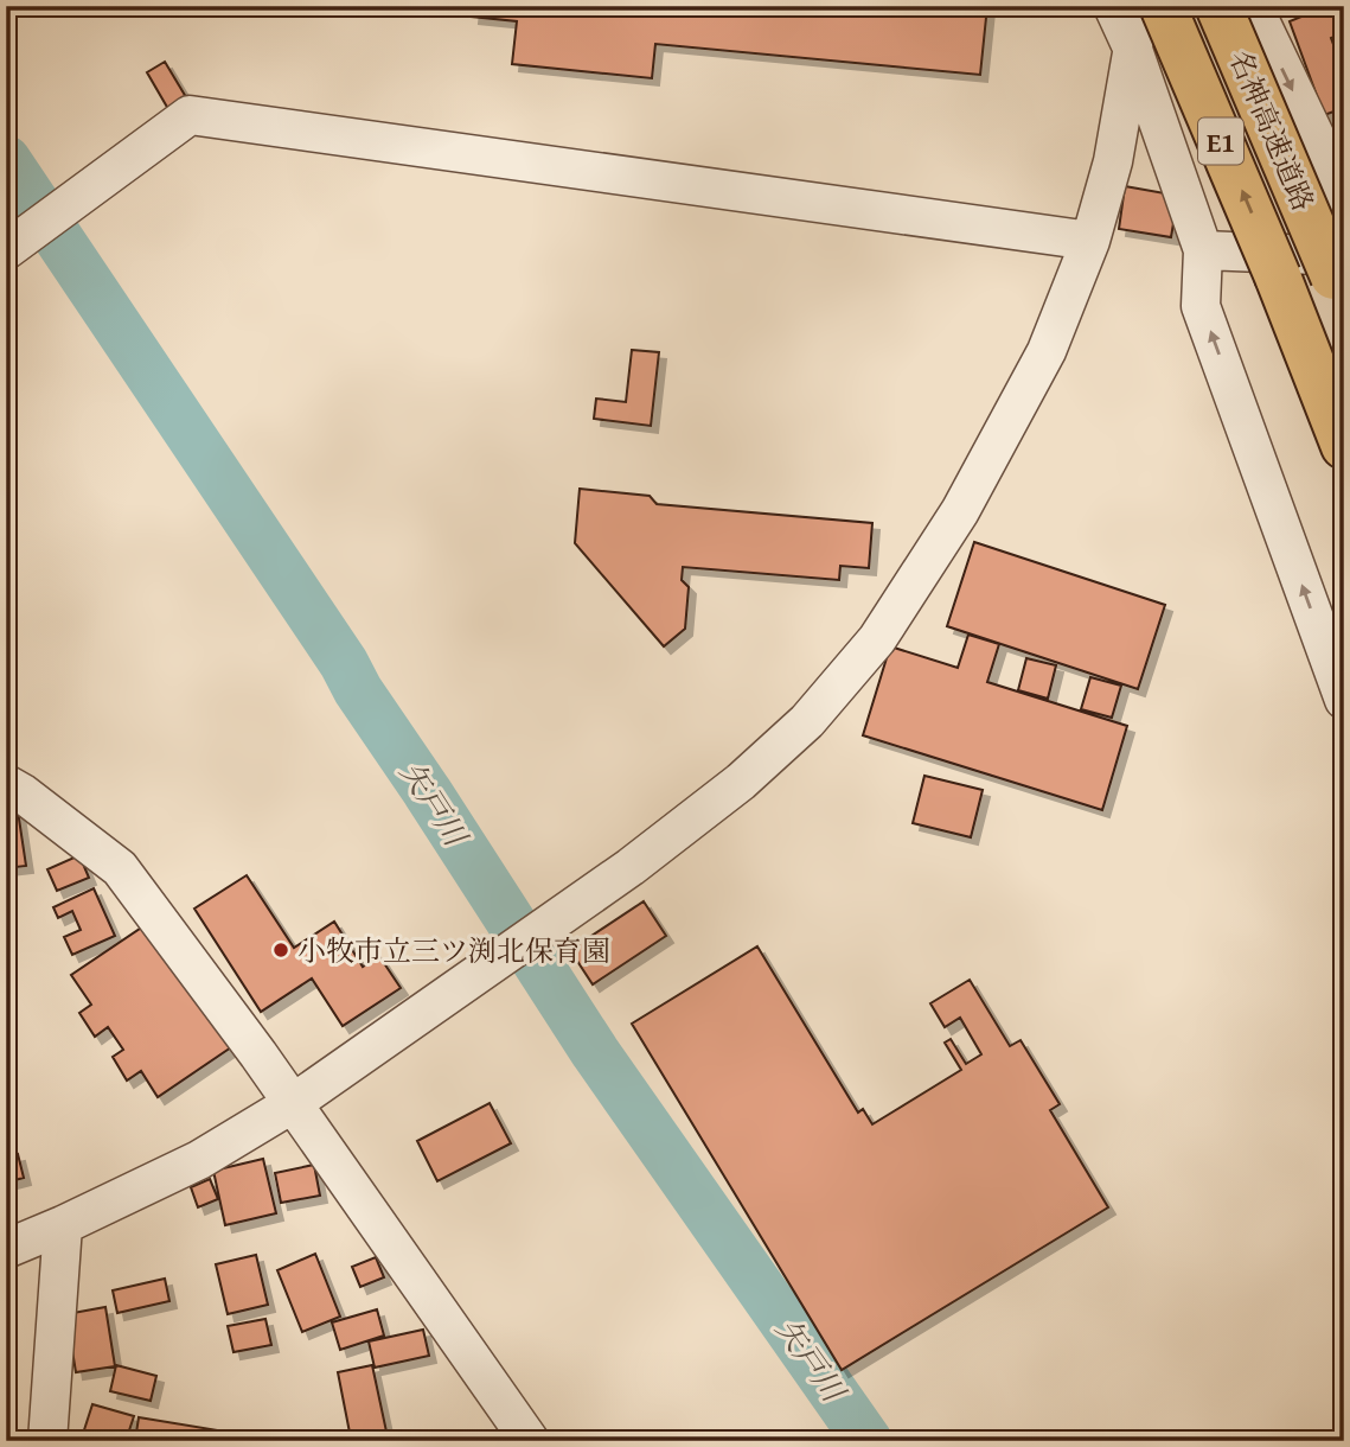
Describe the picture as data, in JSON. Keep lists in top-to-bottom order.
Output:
{
  "streets": {
    "highway": ["名神高速道路", "E1"]
  },
  "water": ["矢戸川"],
  "places": ["小牧市立三ツ渕北保育園"]
}
